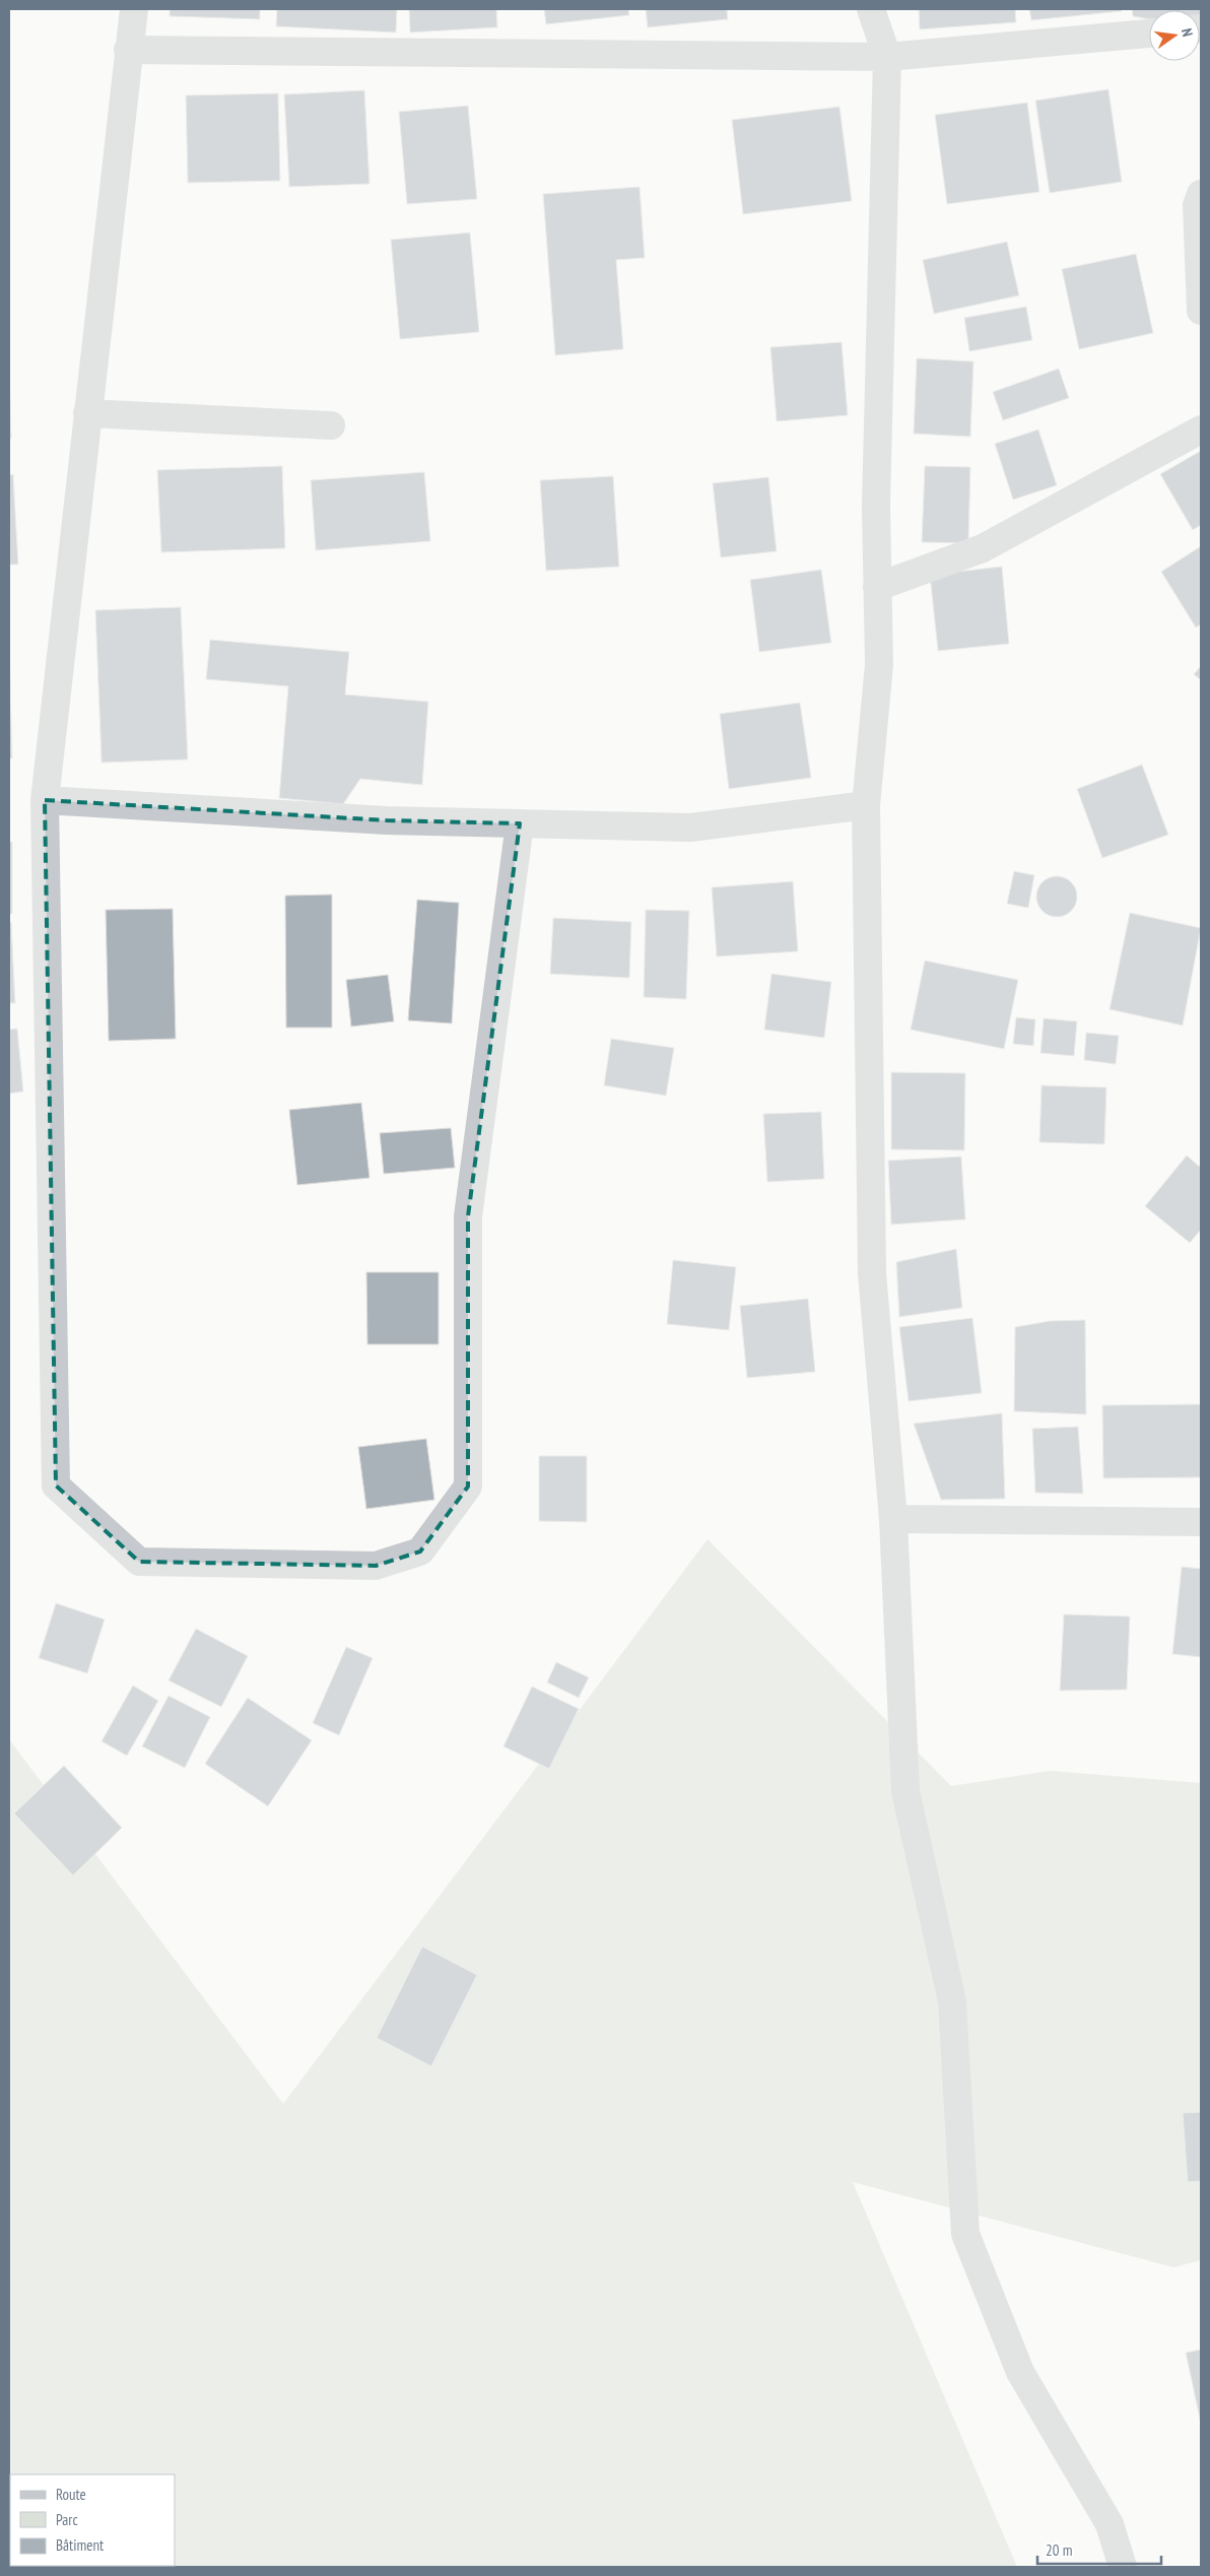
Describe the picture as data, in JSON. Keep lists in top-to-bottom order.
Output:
{
  "legend": ["Route", "Parc", "Bâtiment"],
  "scale_bar": "20 m",
  "north": "right"
}
